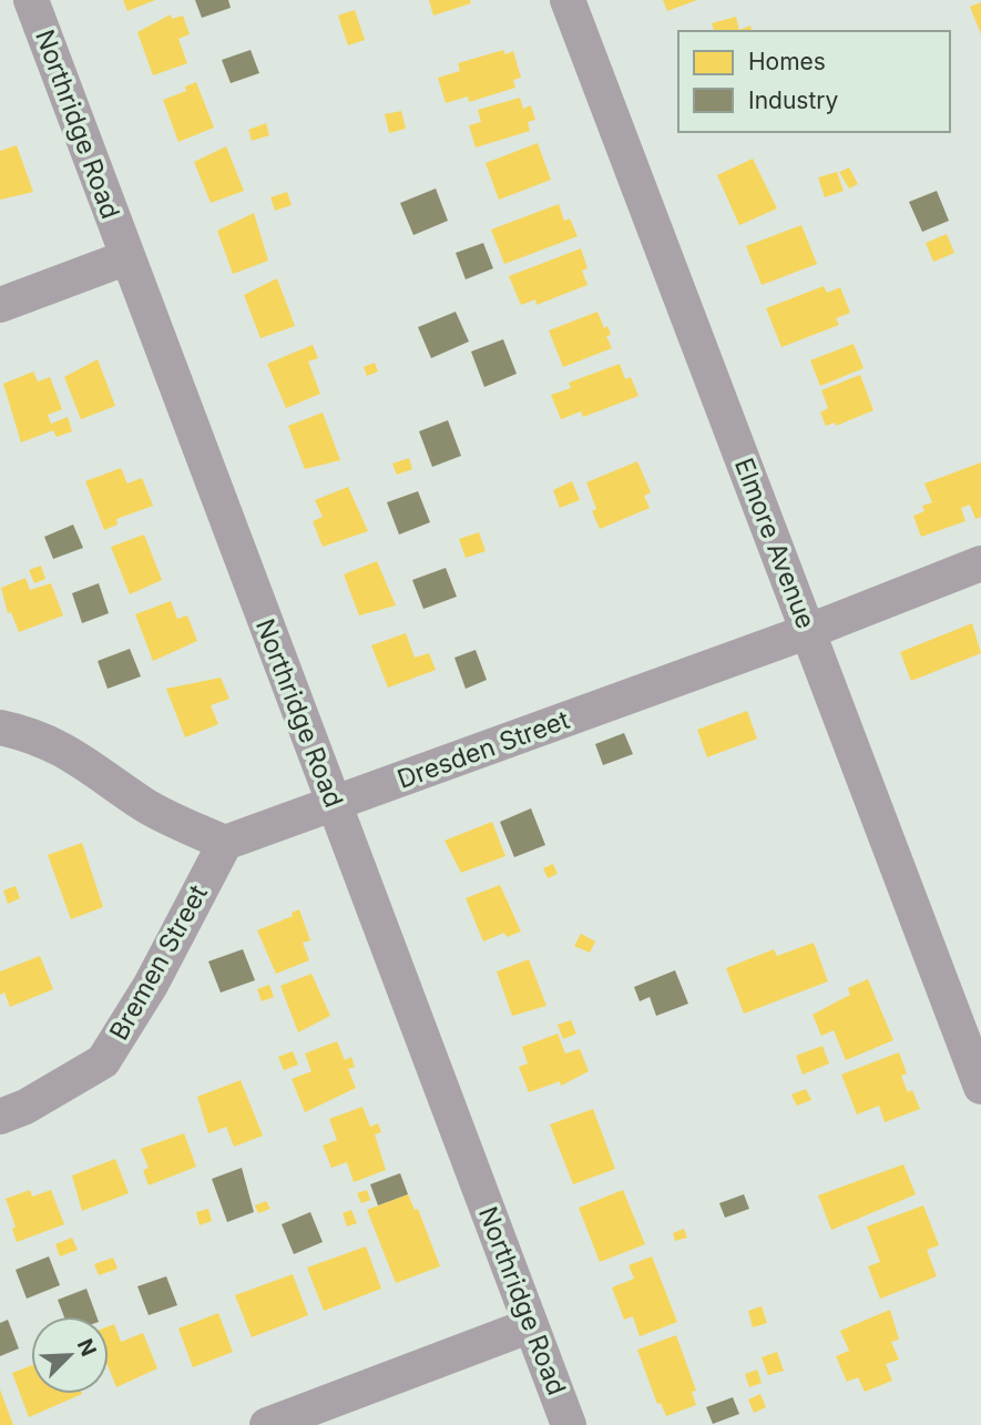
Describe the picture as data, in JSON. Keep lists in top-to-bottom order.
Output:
{
  "streets": {
    "street": [
      "Northridge Road",
      "Elmore Avenue",
      "Dresden Street",
      "Bremen Street"
    ]
  },
  "crossings": [
    ["Northridge Road", "Dresden Street"],
    ["Elmore Avenue", "Dresden Street"],
    ["Dresden Street", "Bremen Street"]
  ],
  "legend": ["Homes", "Industry"],
  "north": "top right"
}
